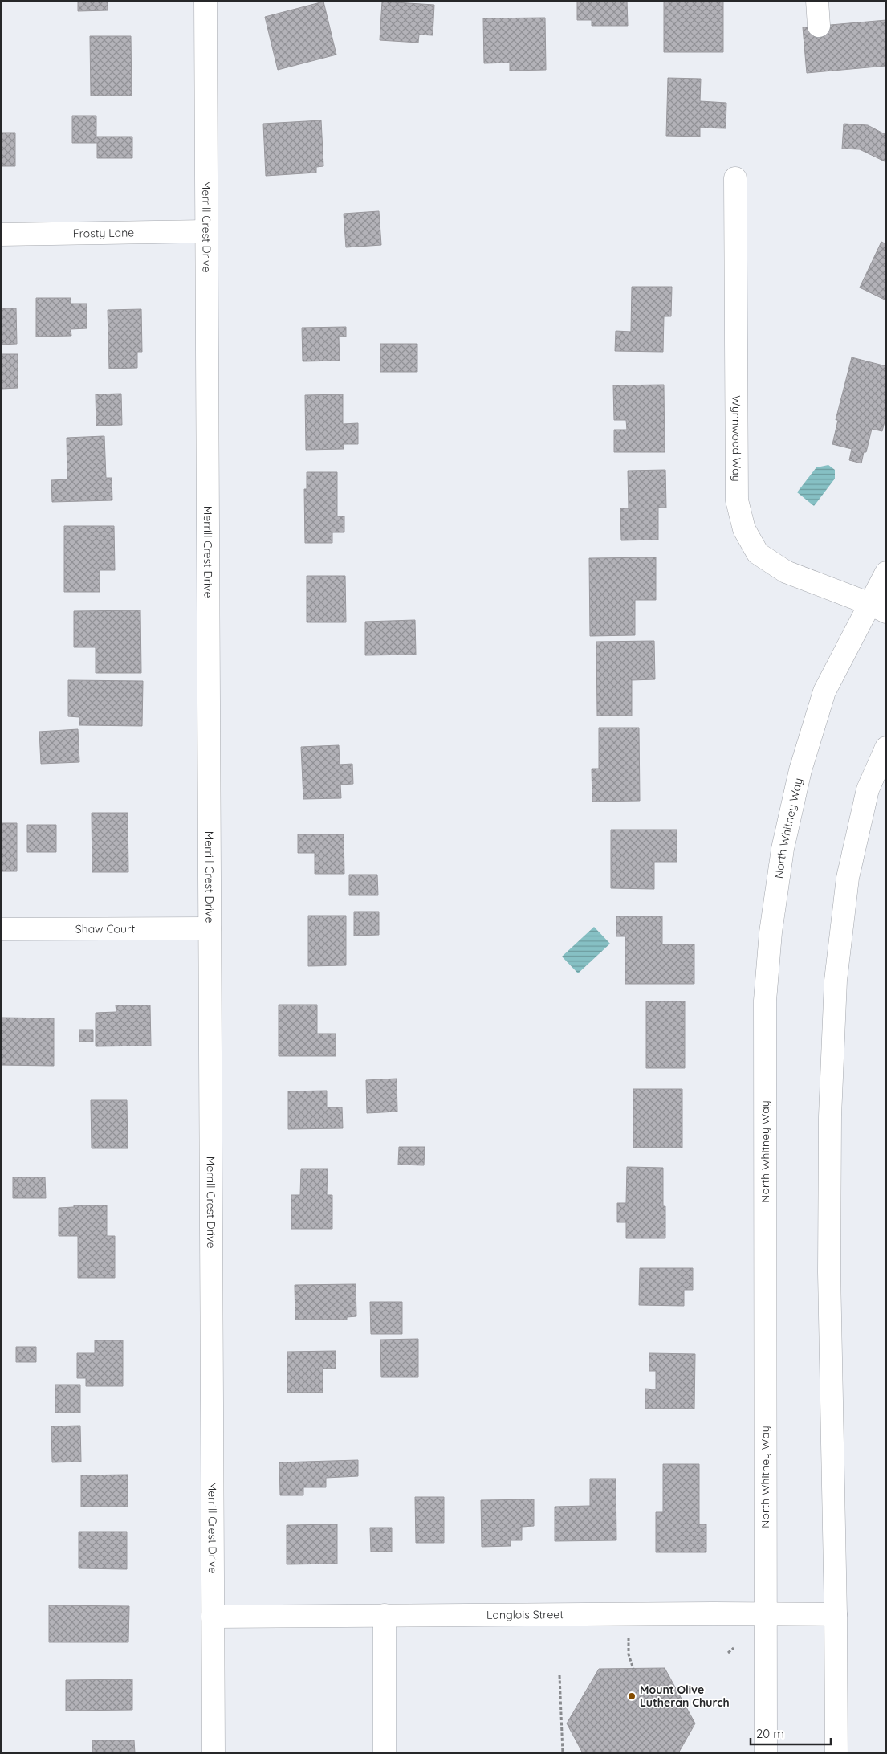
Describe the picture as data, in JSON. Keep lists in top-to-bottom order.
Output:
{
  "streets": {
    "street": [
      "Merrill Crest Drive",
      "Frosty Lane",
      "Wynnwood Way",
      "North Whitney Way",
      "Shaw Court",
      "Langlois Street"
    ]
  },
  "crossings": [
    ["Merrill Crest Drive", "Frosty Lane"],
    ["Merrill Crest Drive", "Shaw Court"],
    ["Merrill Crest Drive", "Langlois Street"],
    ["Wynnwood Way", "North Whitney Way"],
    ["North Whitney Way", "Langlois Street"]
  ],
  "places": ["Mount Olive Lutheran Church"],
  "scale_bar": "20 m"
}
